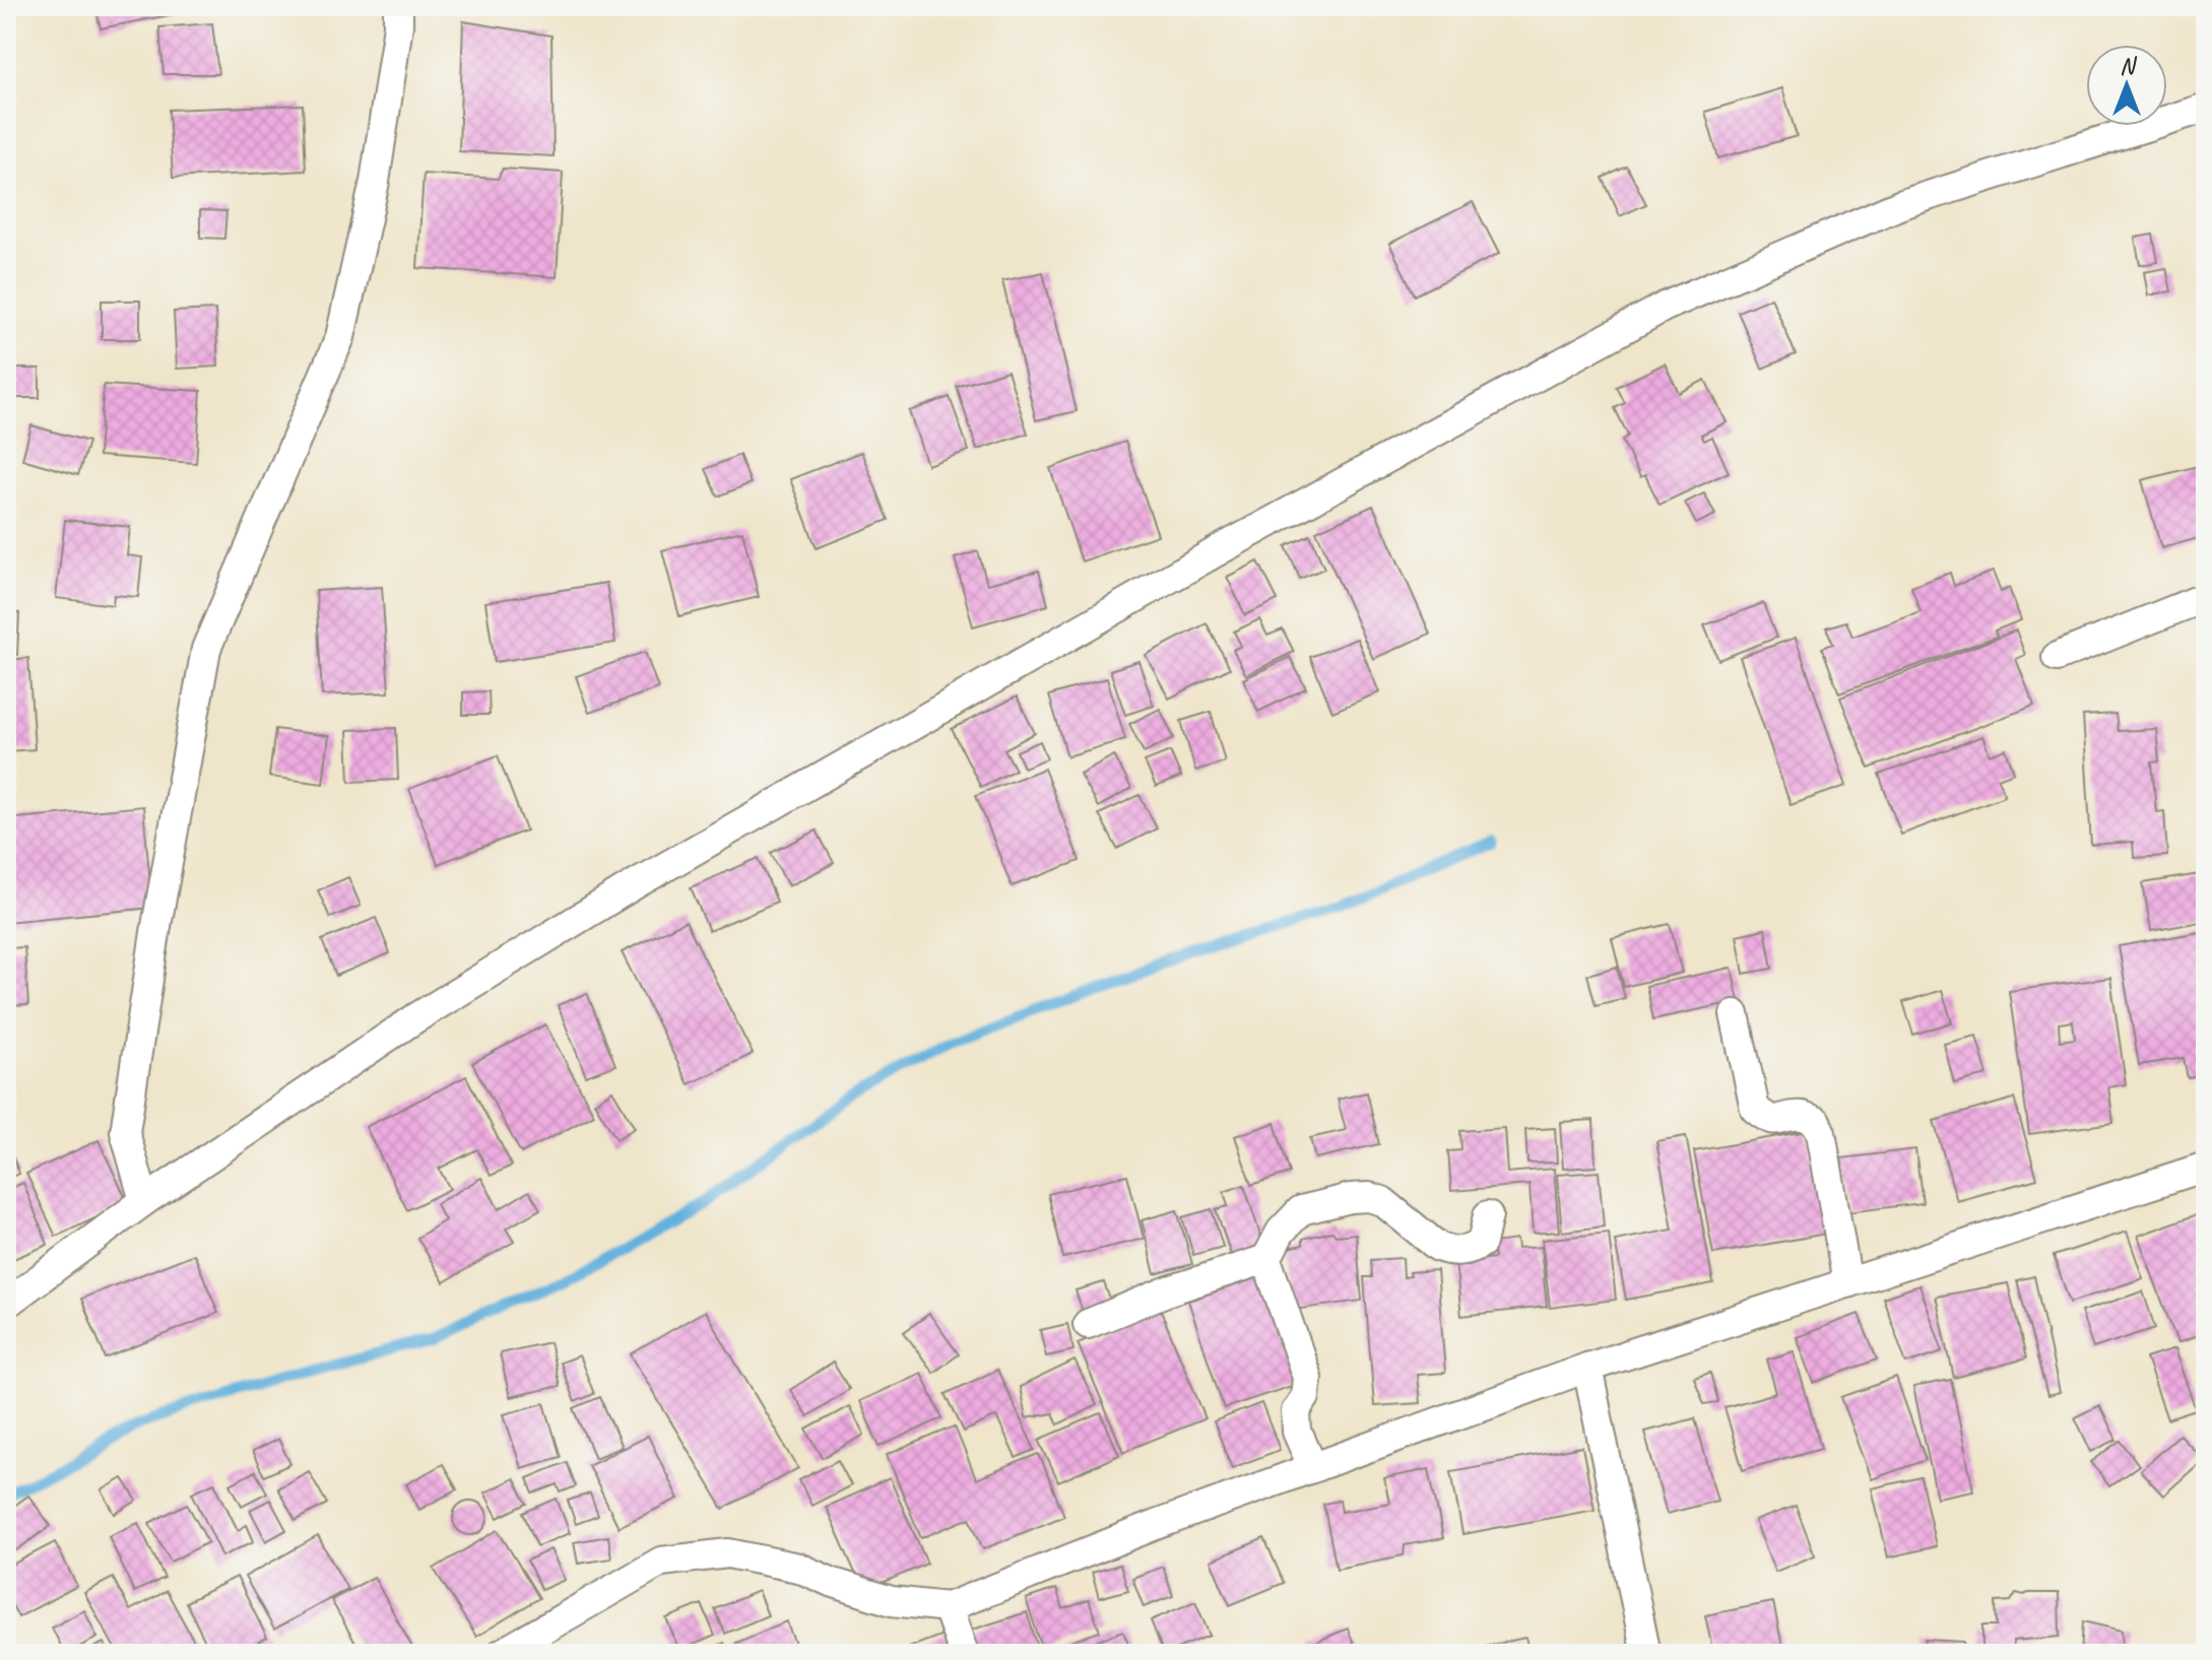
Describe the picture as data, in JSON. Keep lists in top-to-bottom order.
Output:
{
  "north": "top"
}
